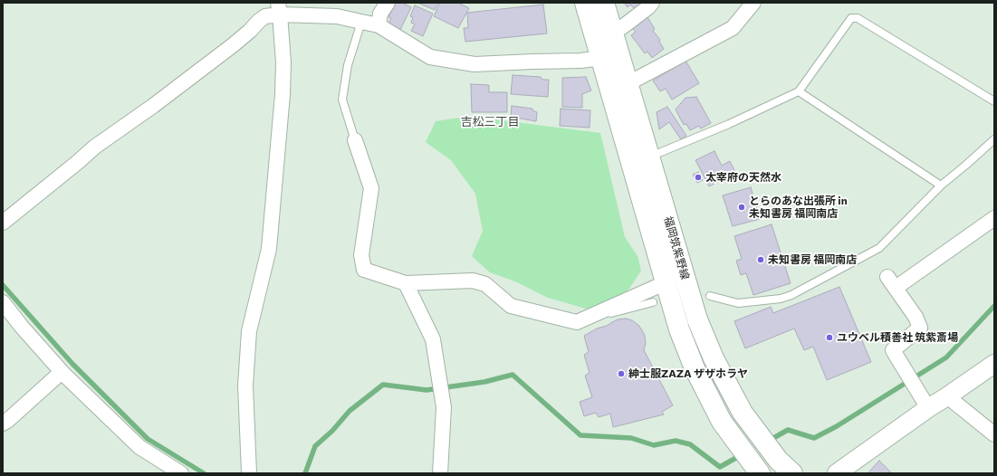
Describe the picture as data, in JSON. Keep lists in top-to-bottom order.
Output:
{
  "streets": {
    "main road": ["福岡筑紫野線"]
  },
  "districts": ["吉松三丁目"],
  "places": [
    "太宰府の天然水",
    "とらのあな出張所 in 未知書房 福岡南店",
    "未知書房 福岡南店",
    "ユウベル積善社 筑紫斎場",
    "紳士服ZAZA ザザホラヤ"
  ]
}
